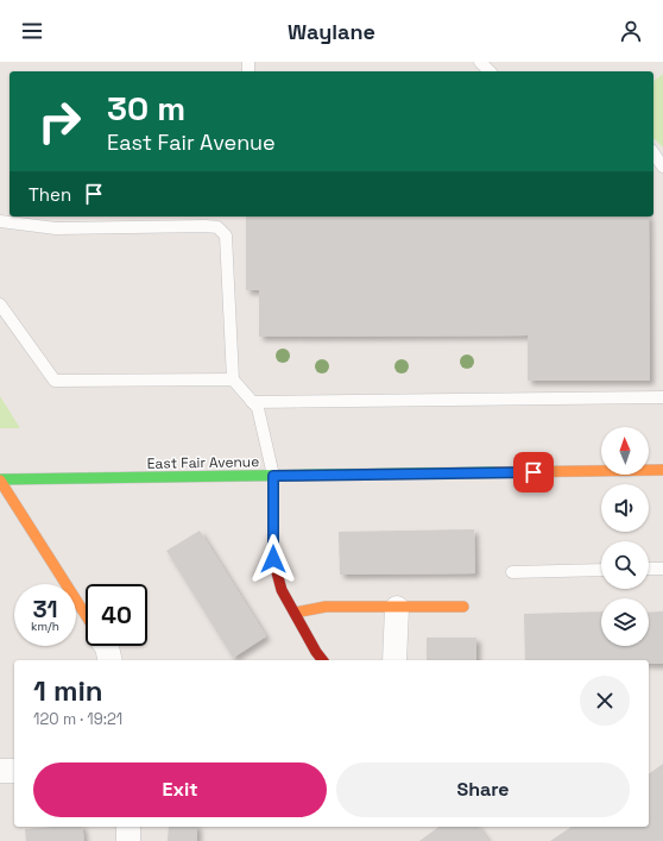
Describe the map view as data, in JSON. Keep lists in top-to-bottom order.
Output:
{
  "streets": {
    "street": ["East Fair Avenue"]
  },
  "north": "top",
  "page": {
    "header": "Waylane",
    "turn": ["30 m", "East Fair Avenue"],
    "then": "Then",
    "speed": "31 km/h",
    "limit": "40",
    "heading": ["1 min", "120 m · 19:21"],
    "buttons": ["Exit", "Share"]
  }
}
